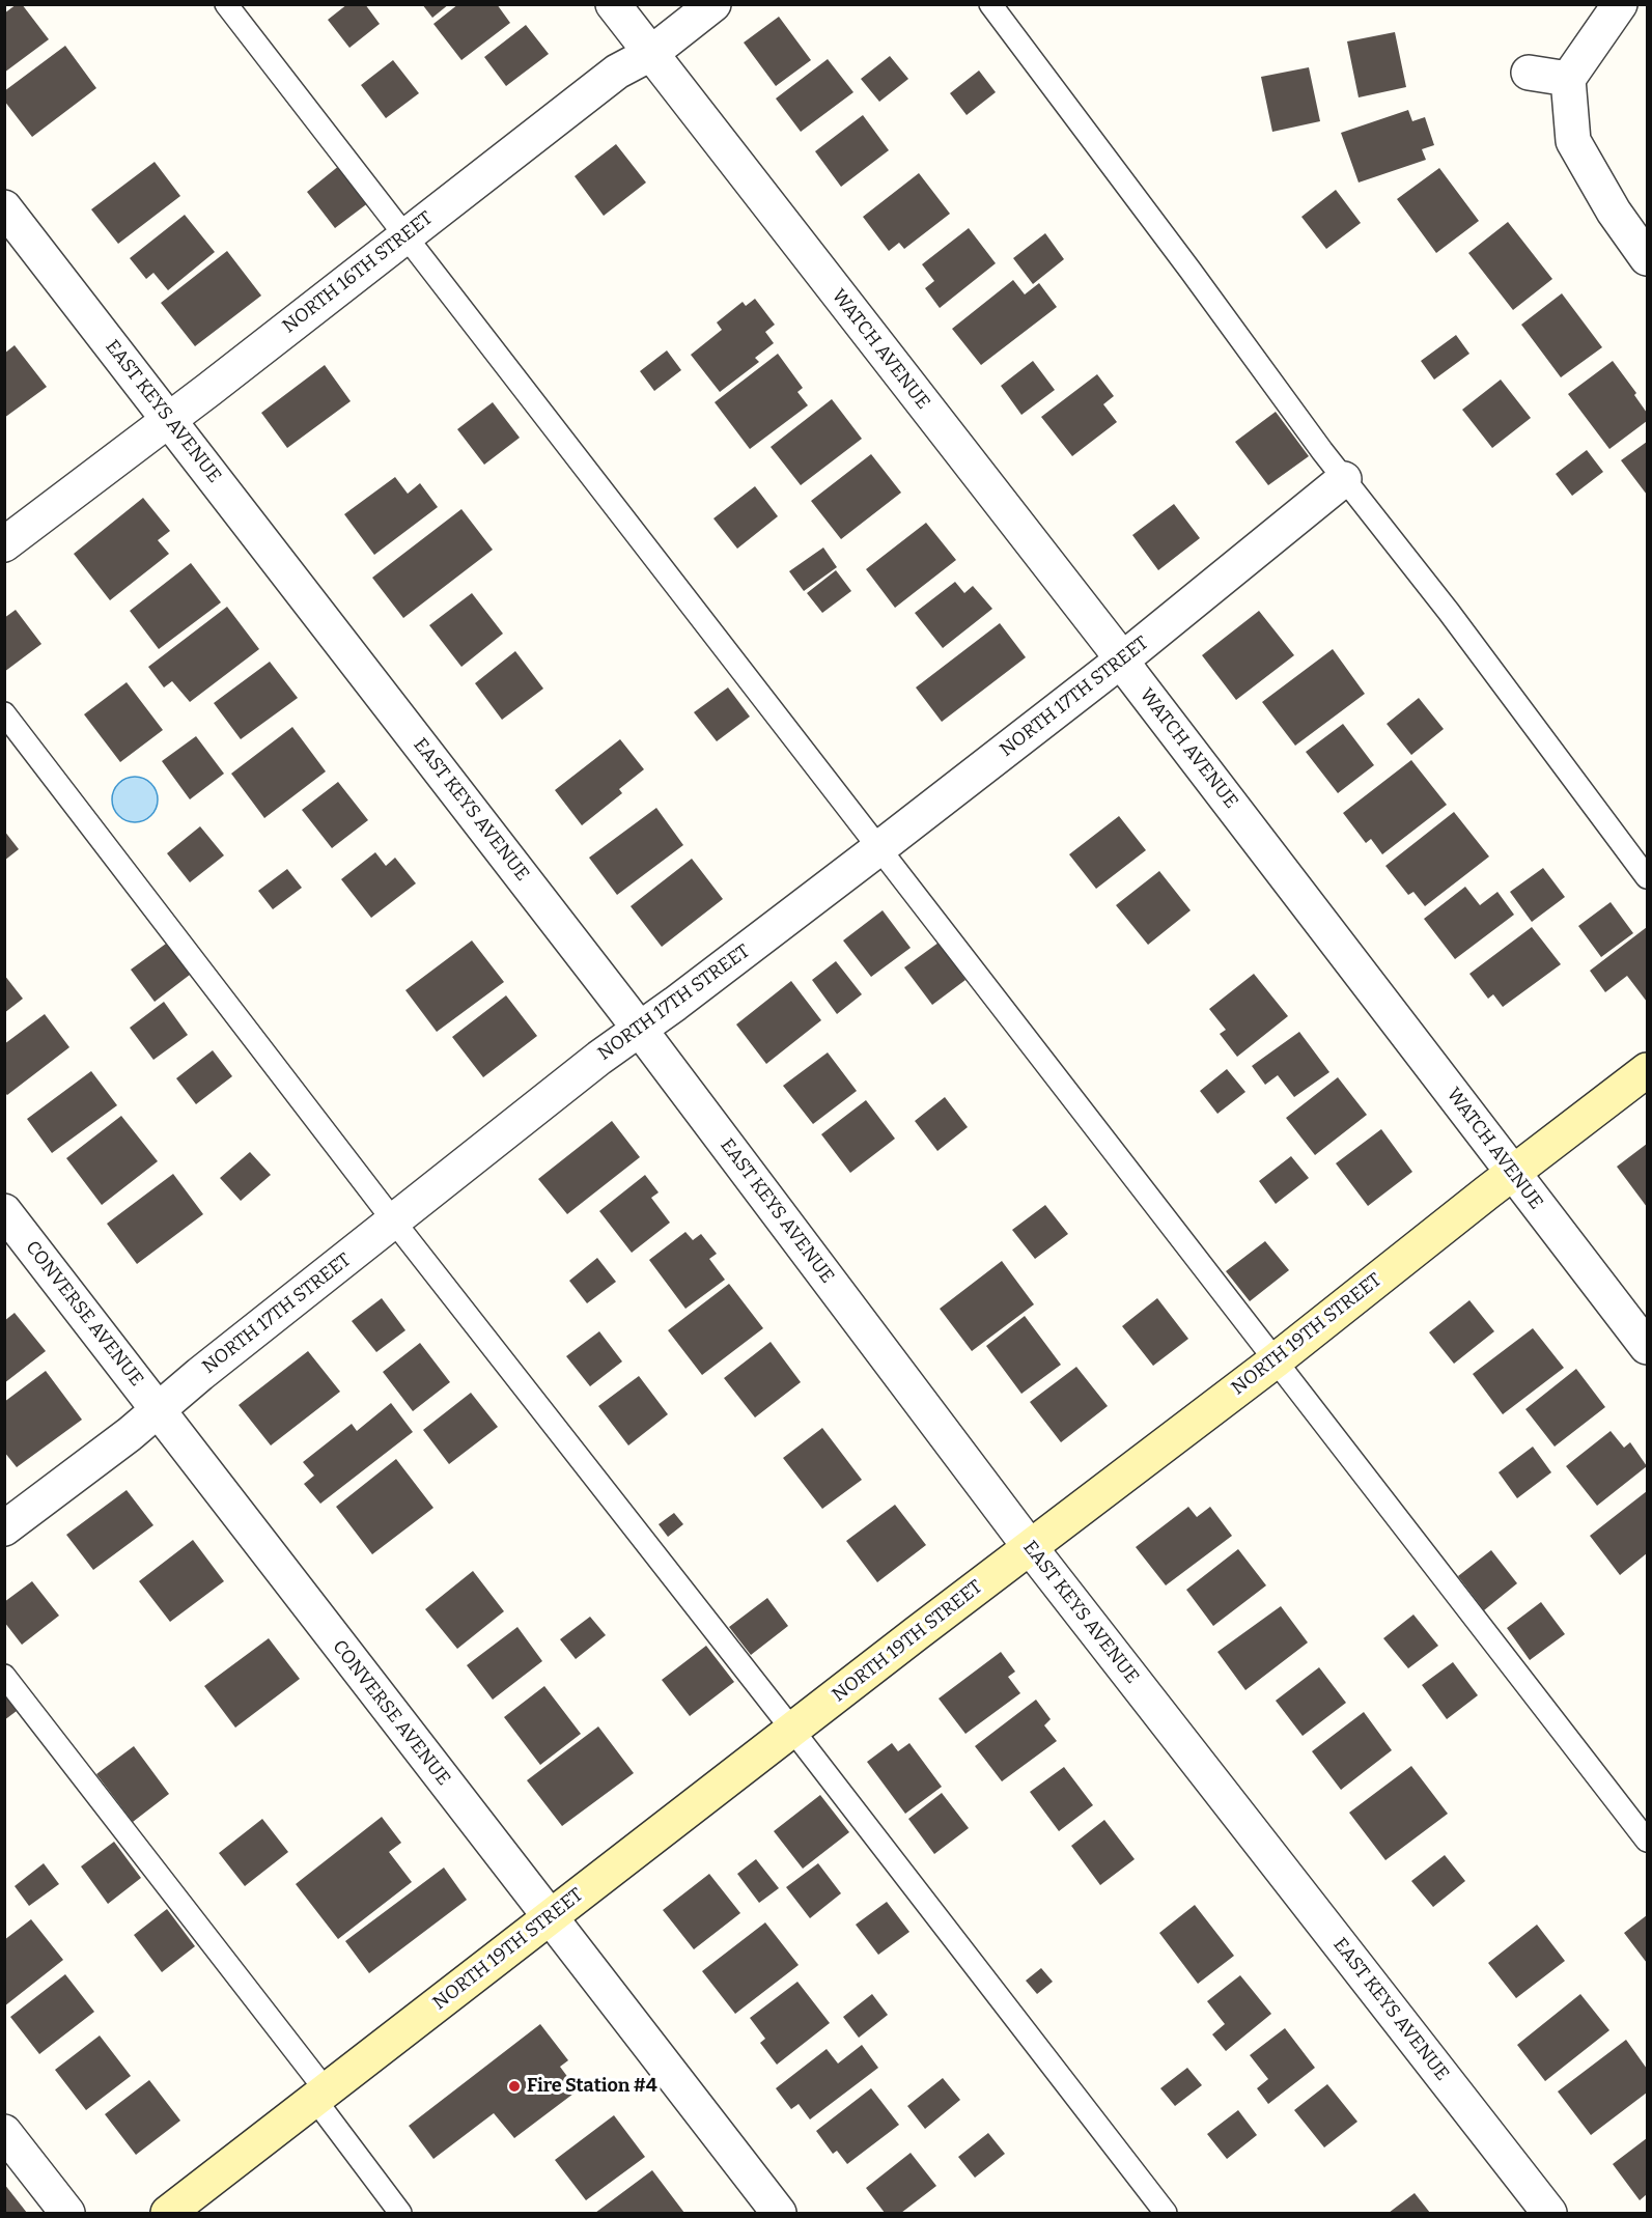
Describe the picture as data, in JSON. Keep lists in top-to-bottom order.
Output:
{
  "streets": {
    "street": [
      "NORTH 16TH STREET",
      "WATCH AVENUE",
      "EAST KEYS AVENUE",
      "NORTH 17TH STREET",
      "CONVERSE AVENUE",
      "NORTH 19TH STREET"
    ]
  },
  "crossings": [
    ["NORTH 16TH STREET", "WATCH AVENUE"],
    ["NORTH 16TH STREET", "EAST KEYS AVENUE"],
    ["WATCH AVENUE", "NORTH 17TH STREET"],
    ["WATCH AVENUE", "NORTH 19TH STREET"],
    ["EAST KEYS AVENUE", "NORTH 17TH STREET"],
    ["EAST KEYS AVENUE", "NORTH 19TH STREET"],
    ["NORTH 17TH STREET", "CONVERSE AVENUE"],
    ["CONVERSE AVENUE", "NORTH 19TH STREET"]
  ],
  "places": ["Fire Station #4"]
}
